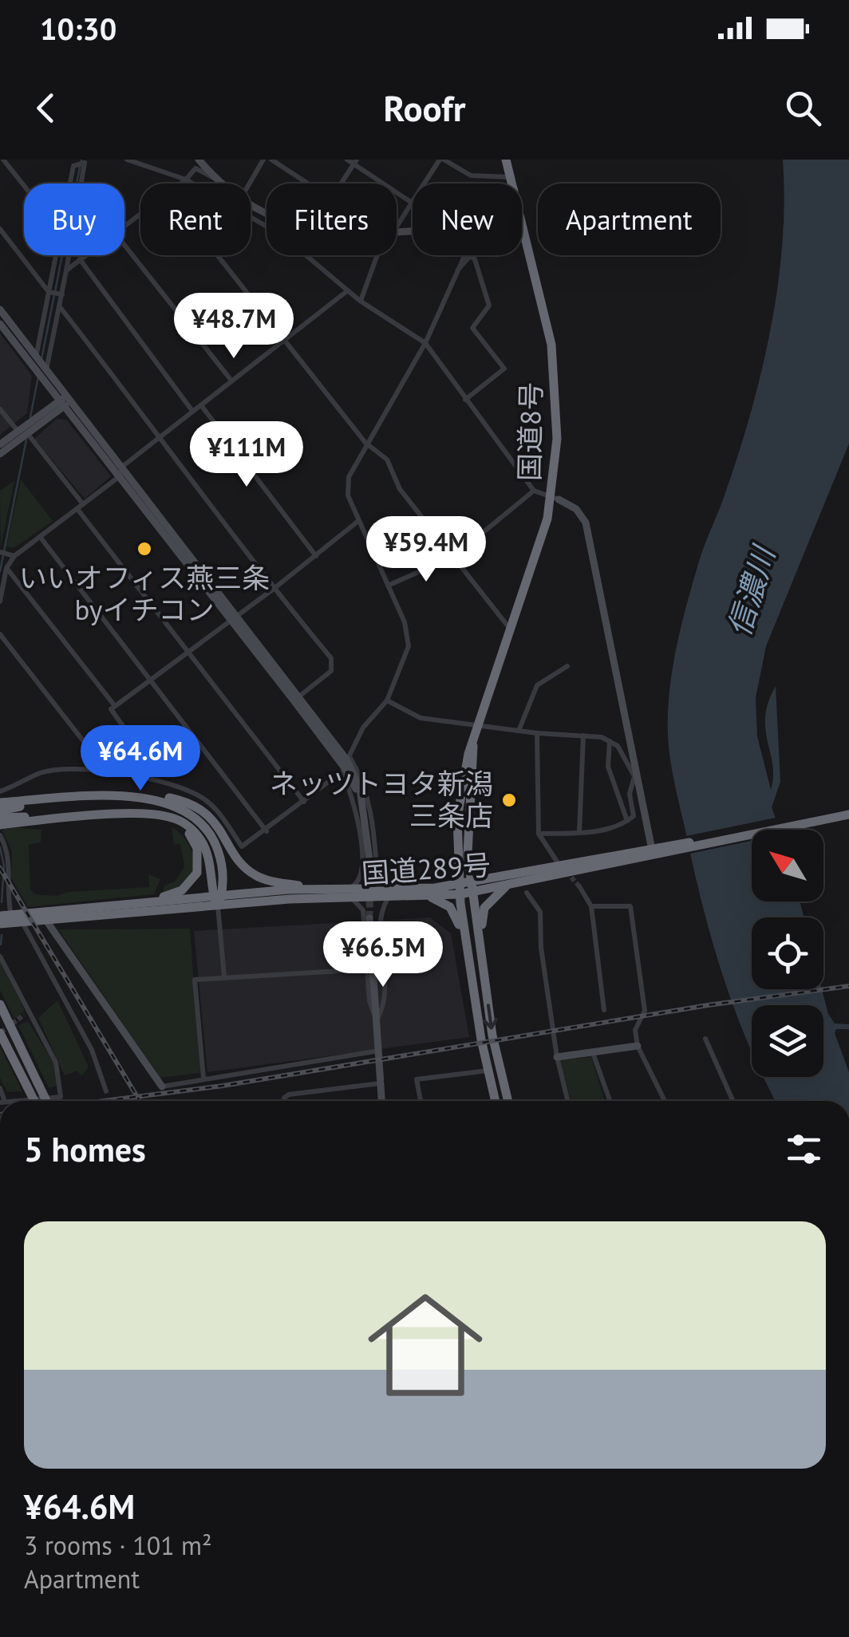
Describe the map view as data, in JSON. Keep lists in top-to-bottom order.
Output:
{
  "streets": {
    "highway": ["国道8号", "国道289号"]
  },
  "crossings": [
    ["国道8号", "国道289号"]
  ],
  "water": ["信濃川"],
  "places": ["いいオフィス燕三条 byイチコン", "ネッツトヨタ新潟 三条店"],
  "north": "top left",
  "page": {
    "status": "10:30",
    "header": "Roofr",
    "chip": [
      "Buy",
      "Rent",
      "Filters",
      "New",
      "Apartment"
    ],
    "price": [
      "¥48.7M",
      "¥111M",
      "¥59.4M",
      "¥64.6M",
      "¥66.5M"
    ],
    "heading": "5 homes",
    "list": [
      {
        "name": "¥64.6M",
        "note": "3 rooms · 101 m² · Apartment"
      }
    ]
  }
}
